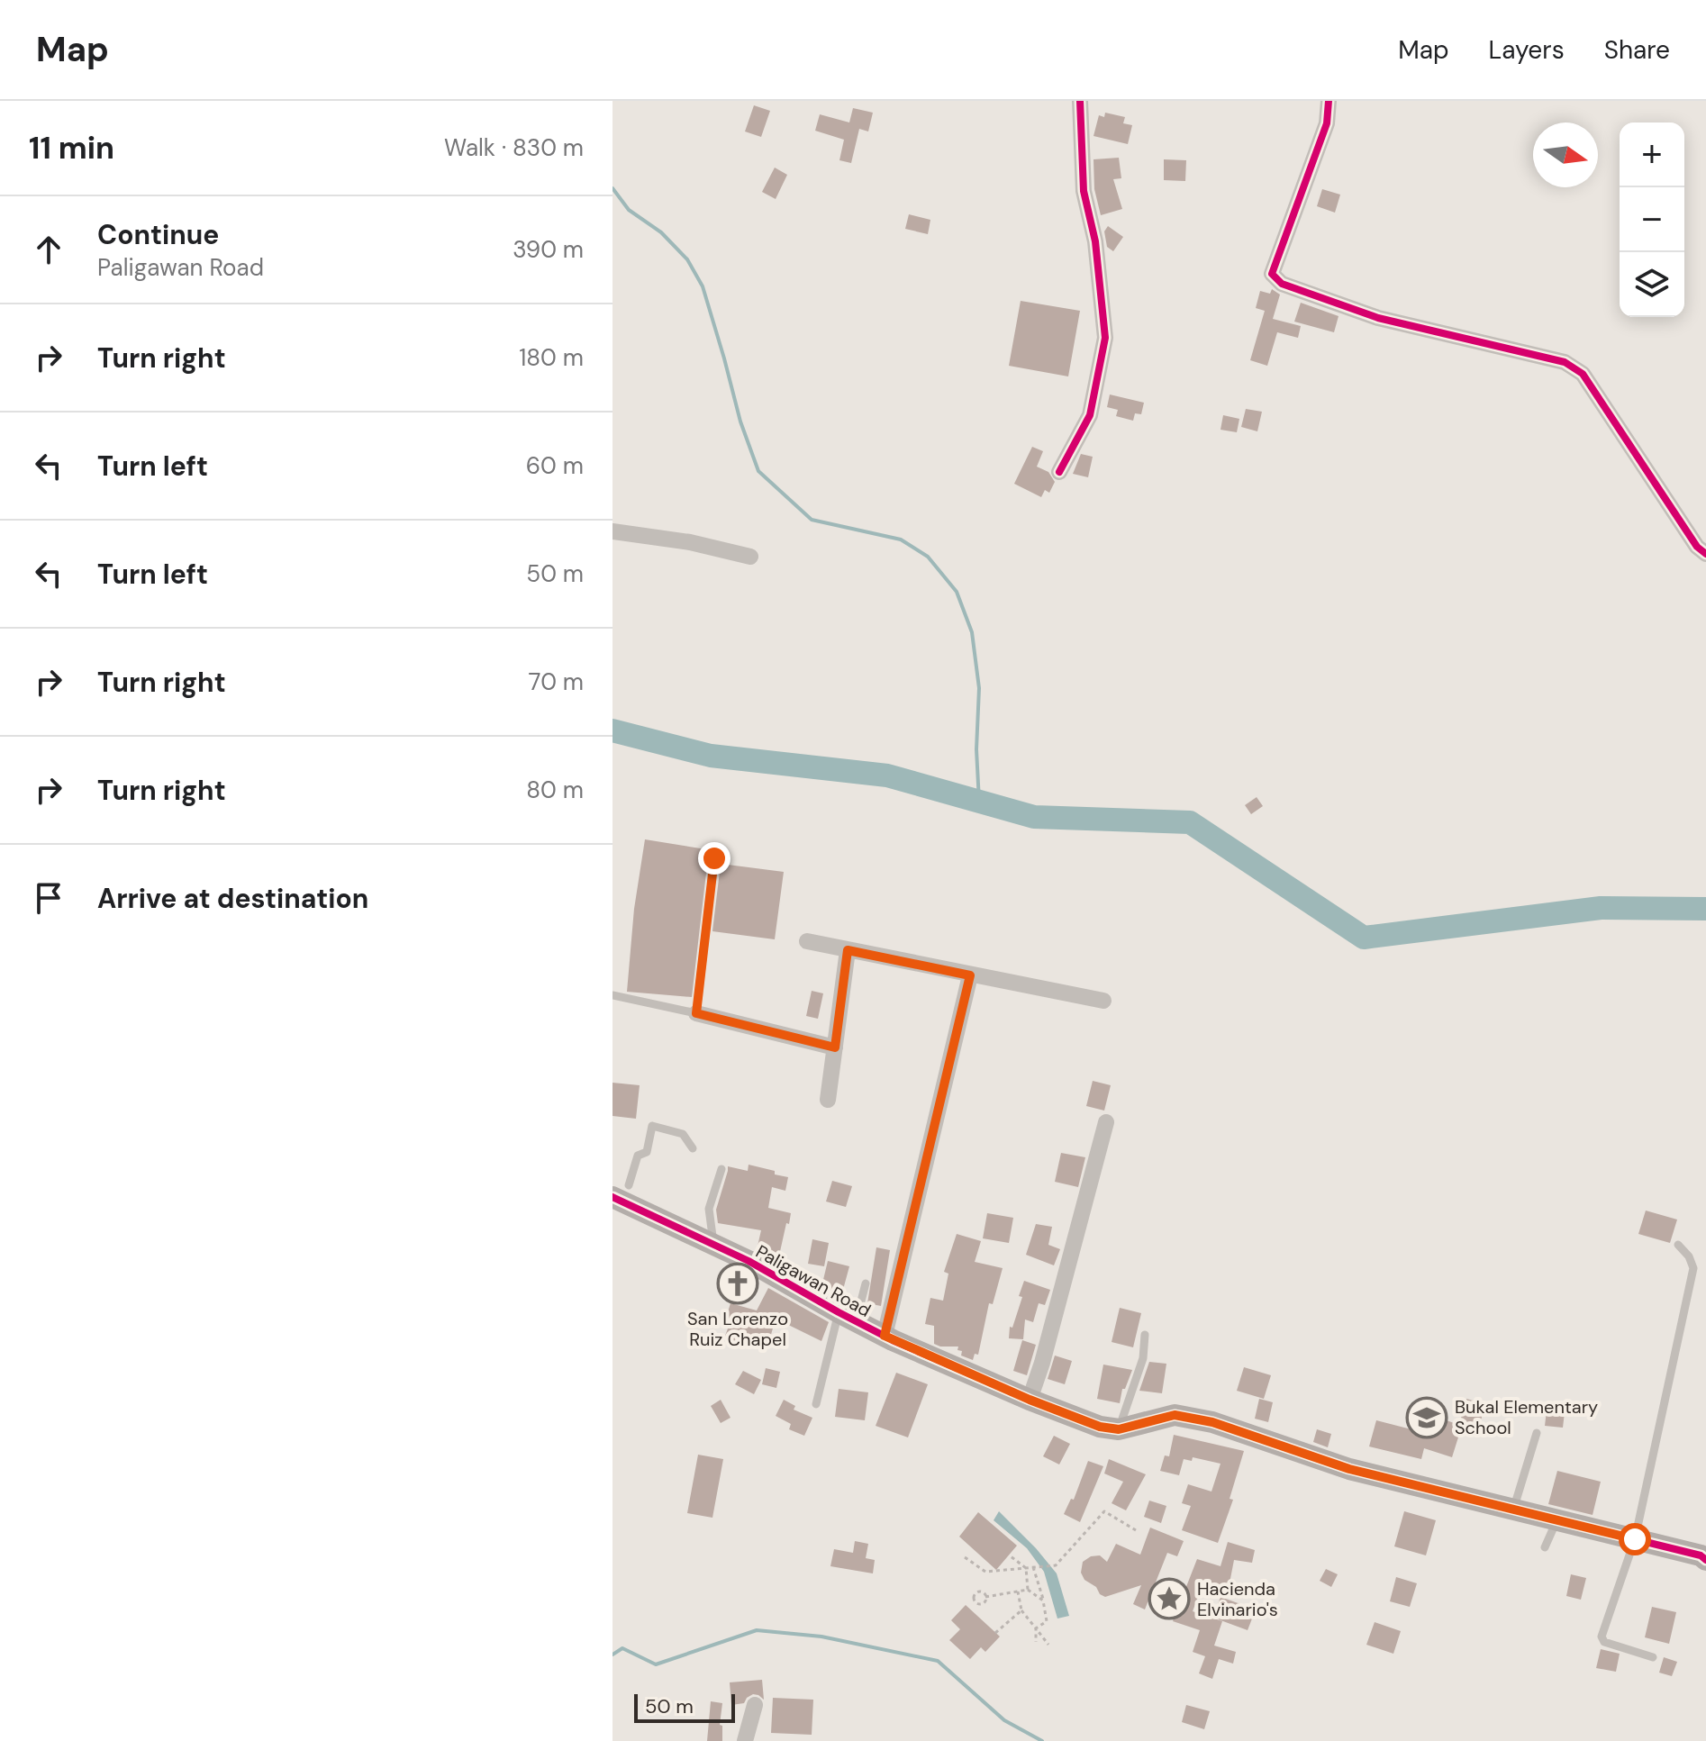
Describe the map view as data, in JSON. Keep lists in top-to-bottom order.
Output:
{
  "streets": {
    "street": ["Paligawan Road"]
  },
  "places": {
    "church": ["San Lorenzo Ruiz Chapel"],
    "school or university": ["Bukal Elementary School"],
    "place": ["Hacienda Elvinario's"]
  },
  "scale_bar": "50 m",
  "north": "right",
  "page": {
    "header": "Map",
    "nav": ["Map", "Layers", "Share"],
    "heading": ["11 min", "Walk · 830 m"],
    "map_buttons": ["+", "−"],
    "list": [
      ["Continue", "Paligawan Road", "390 m"],
      ["Turn right", "180 m"],
      ["Turn left", "60 m"],
      ["Turn left", "50 m"],
      ["Turn right", "70 m"],
      ["Turn right", "80 m"],
      "Arrive at destination"
    ],
    "scale": "50 m"
  }
}
